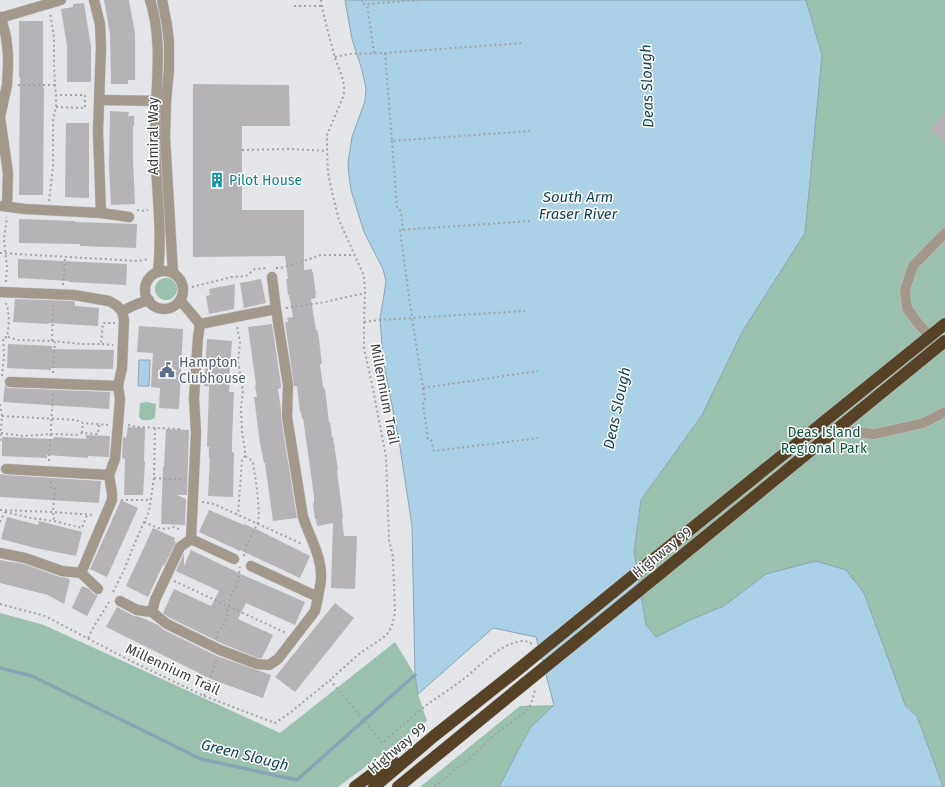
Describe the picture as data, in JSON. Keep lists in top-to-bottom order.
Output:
{
  "streets": {
    "highway": ["Highway 99"],
    "street": ["Admiral Way"],
    "path": ["Millennium Trail"]
  },
  "water": ["Deas Slough", "South Arm Fraser River", "Green Slough"],
  "parks": ["Deas Island Regional Park"],
  "places": {
    "building": ["Pilot House"],
    "public building": ["Hampton Clubhouse"]
  }
}
